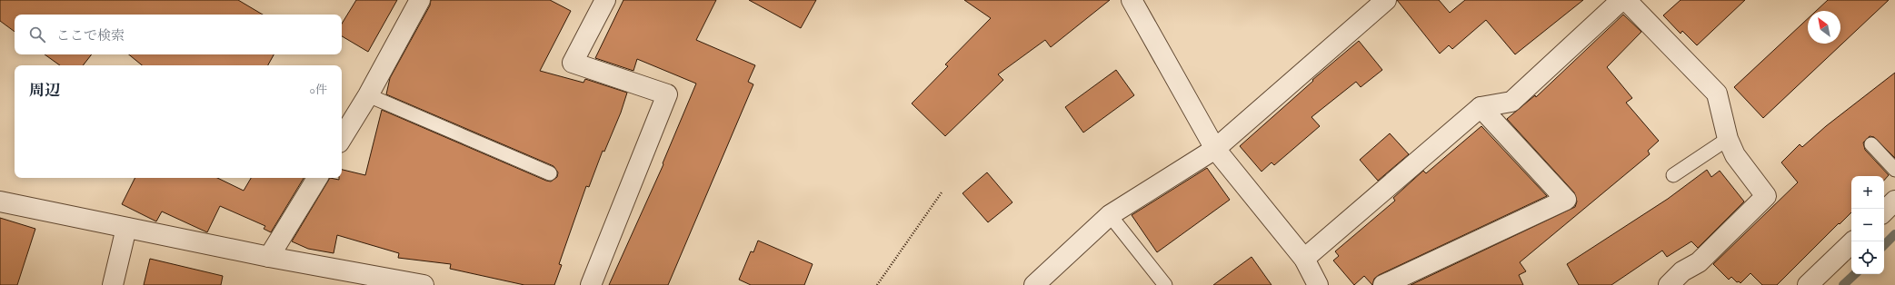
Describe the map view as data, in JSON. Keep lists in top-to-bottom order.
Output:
{
  "north": "top left",
  "page": {
    "search": "ここで検索",
    "heading": ["周辺", "0件"],
    "map_buttons": ["+", "−"]
  }
}
